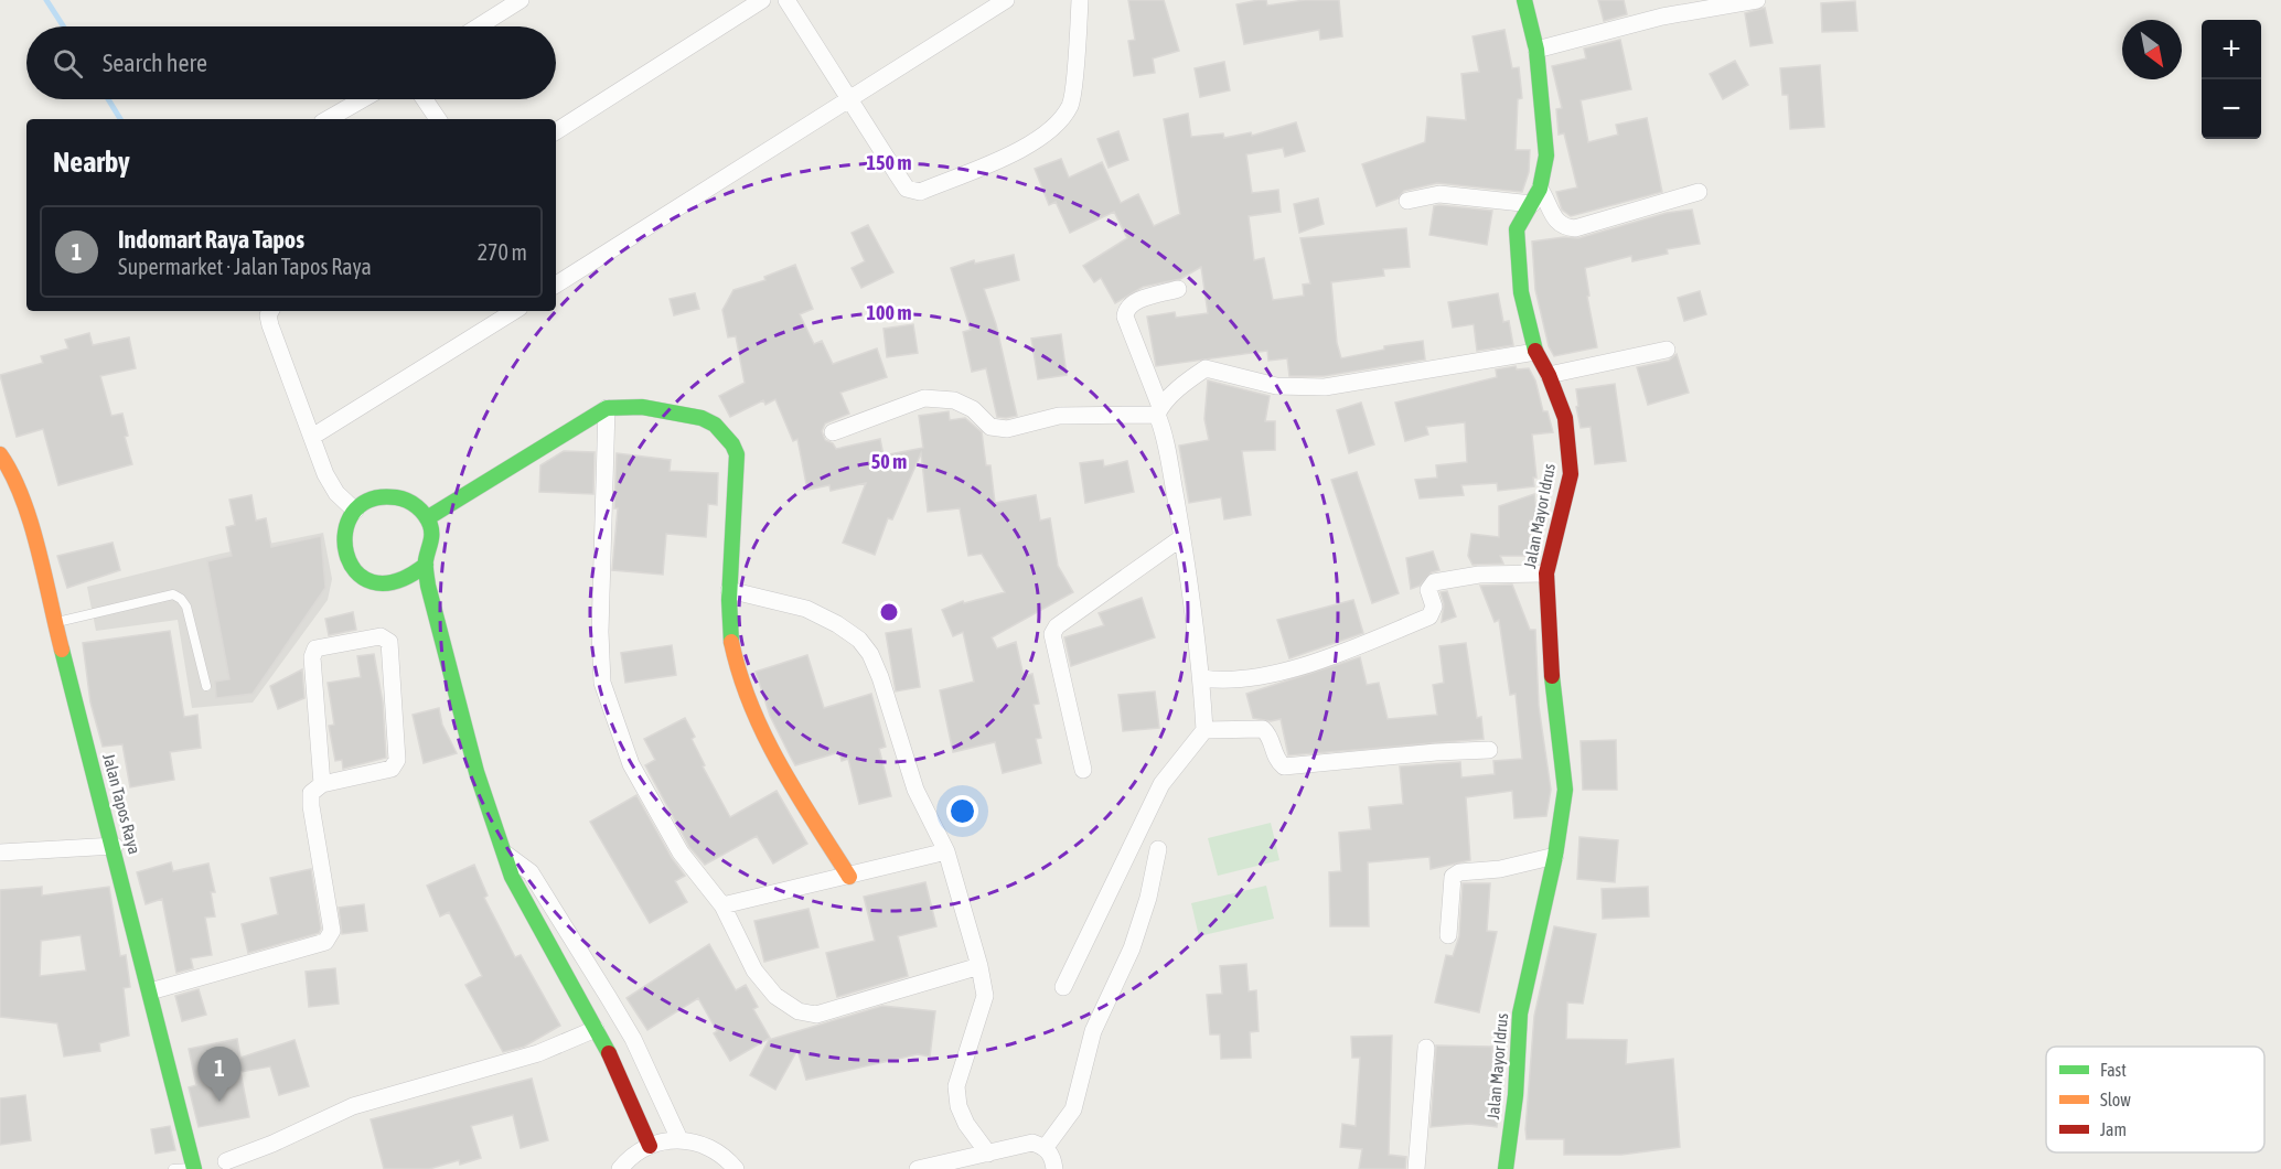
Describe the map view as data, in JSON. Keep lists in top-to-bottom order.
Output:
{
  "streets": {
    "street": ["Jalan Mayor Idrus", "Jalan Tapos Raya"]
  },
  "legend": ["Fast", "Slow", "Jam"],
  "north": "bottom right",
  "page": {
    "map_buttons": ["+", "−"],
    "search": "Search here",
    "heading": "Nearby",
    "list": [
      {
        "mark": "1",
        "name": "Indomart Raya Tapos",
        "note": "Supermarket · Jalan Tapos Raya",
        "value": "270 m"
      }
    ],
    "pins": "1"
  },
  "rings": ["150 m", "100 m", "50 m"]
}
